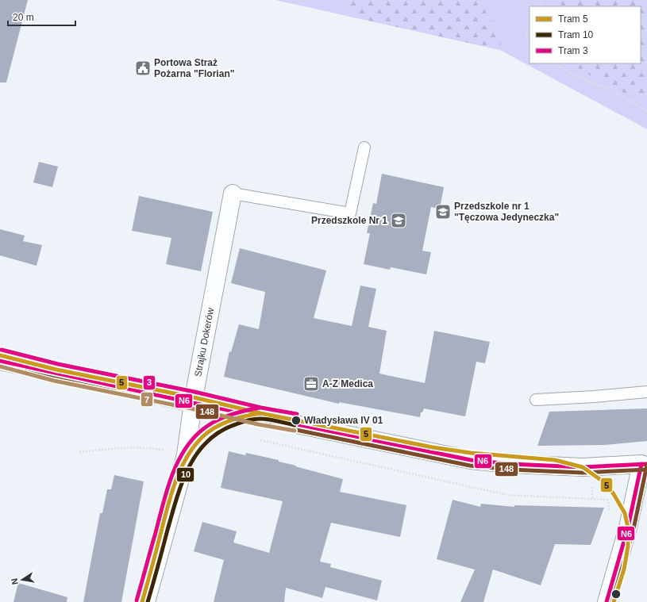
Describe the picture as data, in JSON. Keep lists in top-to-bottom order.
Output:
{
  "streets": {
    "street": ["Strajku Dokerów"]
  },
  "places": {
    "public building": ["Portowa Straż Pożarna \"Florian\""],
    "school or university": ["Przedszkole nr 1 \"Tęczowa Jedyneczka\"", "Przedszkole Nr 1"],
    "office": ["A-Z Medica"],
    "other": ["Władysława IV 01"]
  },
  "lines": [
    "tram line 3",
    "tram line 5",
    "transit line N6",
    "transit line 7",
    "transit line 148",
    "tram line 10"
  ],
  "legend": ["Tram 5", "Tram 10", "Tram 3"],
  "scale_bar": "20 m",
  "north": "left"
}
